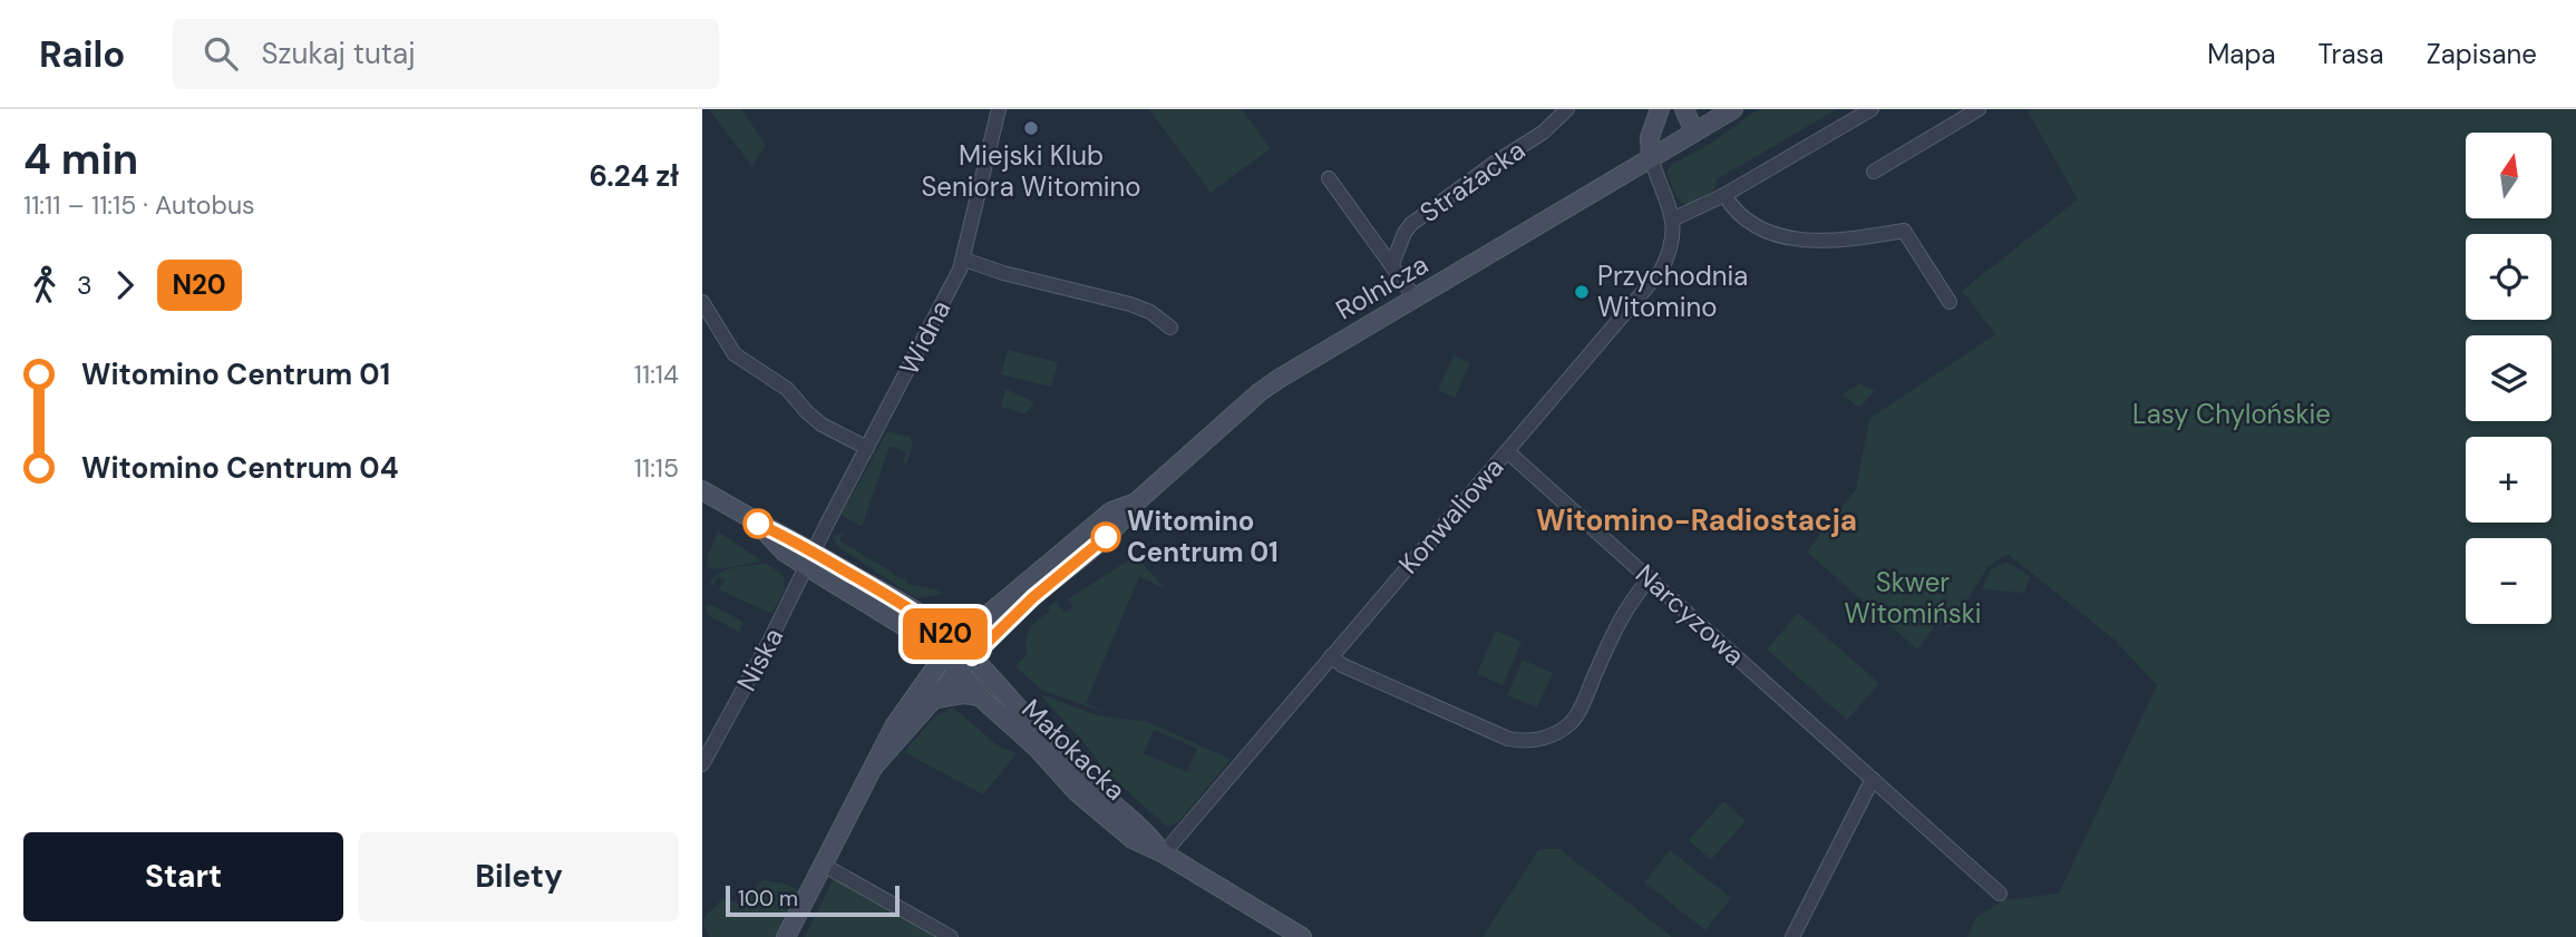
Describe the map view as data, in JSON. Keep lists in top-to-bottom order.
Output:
{
  "streets": {
    "main road": ["Rolnicza", "Małokacka"],
    "street": [
      "Strażacka",
      "Widna",
      "Konwaliowa",
      "Narcyzowa",
      "Niska"
    ]
  },
  "crossings": [
    ["Rolnicza", "Małokacka"],
    ["Widna", "Niska"],
    ["Konwaliowa", "Narcyzowa"],
    ["Konwaliowa", "Małokacka"]
  ],
  "districts": ["Witomino-Radiostacja"],
  "parks": ["Lasy Chylońskie", "Skwer Witomiński"],
  "places": ["Miejski Klub Seniora Witomino", "Przychodnia Witomino", "Witomino Centrum 01"],
  "lines": ["bus line N20"],
  "scale_bar": "100 m",
  "north": "top",
  "page": {
    "header": "Railo",
    "search": "Szukaj tutaj",
    "nav": ["Mapa", "Trasa", "Zapisane"],
    "heading": ["4 min", "11:11 – 11:15 · Autobus", "6.24 zł"],
    "on_map": "N20",
    "map_buttons": ["+", "−"],
    "legs": ["3", "N20"],
    "list": [
      {
        "name": "Witomino Centrum 01",
        "value": "11:14"
      },
      {
        "name": "Witomino Centrum 04",
        "value": "11:15"
      }
    ],
    "buttons": ["Start", "Bilety"],
    "scale": "100 m"
  }
}
